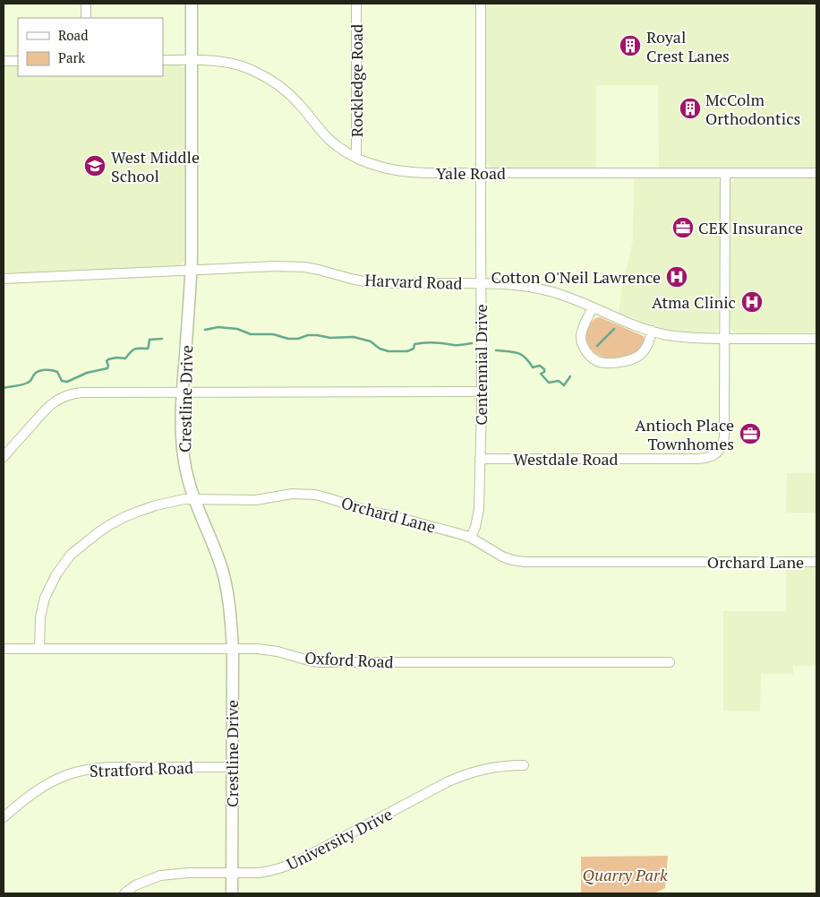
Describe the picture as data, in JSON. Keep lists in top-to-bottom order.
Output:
{
  "streets": {
    "street": [
      "Rockledge Road",
      "Yale Road",
      "Harvard Road",
      "Centennial Drive",
      "Crestline Drive",
      "Westdale Road",
      "Orchard Lane",
      "Oxford Road",
      "Stratford Road",
      "University Drive"
    ]
  },
  "crossings": [
    ["Rockledge Road", "Yale Road"],
    ["Yale Road", "Centennial Drive"],
    ["Yale Road", "Crestline Drive"],
    ["Yale Road", "Westdale Road"],
    ["Harvard Road", "Centennial Drive"],
    ["Harvard Road", "Crestline Drive"],
    ["Harvard Road", "Westdale Road"],
    ["Centennial Drive", "Westdale Road"],
    ["Centennial Drive", "Orchard Lane"],
    ["Crestline Drive", "Orchard Lane"],
    ["Crestline Drive", "Oxford Road"],
    ["Crestline Drive", "Stratford Road"],
    ["Crestline Drive", "University Drive"],
    ["Orchard Lane", "Oxford Road"]
  ],
  "parks": ["Quarry Park"],
  "places": {
    "building": ["Royal Crest Lanes", "McColm Orthodontics"],
    "school or university": ["West Middle School"],
    "office": ["CEK Insurance", "Antioch Place Townhomes"],
    "hospital": ["Cotton O'Neil Lawrence", "Atma Clinic"]
  },
  "legend": ["Road", "Park"]
}
